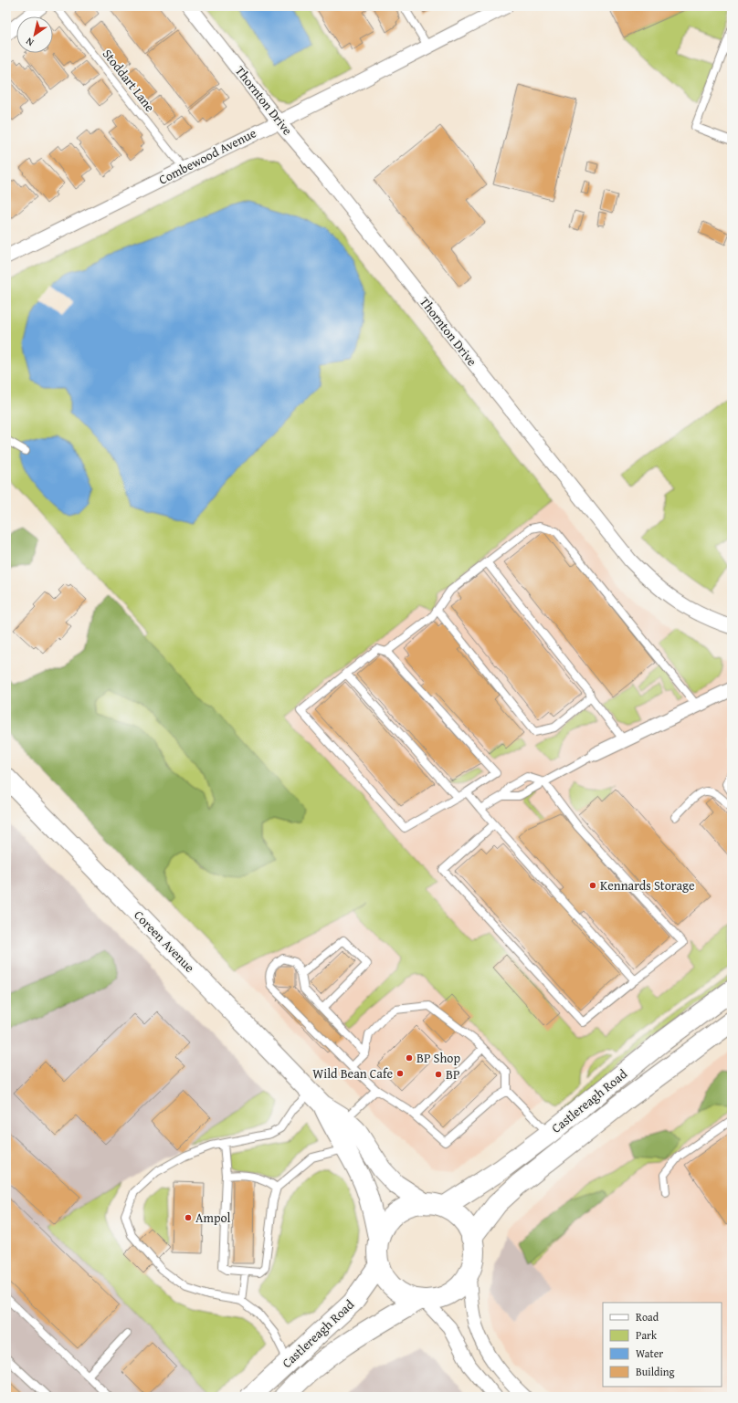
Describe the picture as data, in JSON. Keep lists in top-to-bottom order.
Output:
{
  "streets": {
    "main road": ["Castlereagh Road"],
    "street": ["Thornton Drive", "Combewood Avenue", "Coreen Avenue"],
    "lane": ["Stoddart Lane"]
  },
  "crossings": [
    ["Stoddart Lane", "Combewood Avenue"],
    ["Thornton Drive", "Combewood Avenue"],
    ["Coreen Avenue", "Castlereagh Road"]
  ],
  "places": [
    "Kennards Storage",
    "BP Shop",
    "Wild Bean Cafe",
    "BP",
    "Ampol"
  ],
  "legend": [
    "Road",
    "Park",
    "Water",
    "Building"
  ],
  "north": "bottom left"
}
